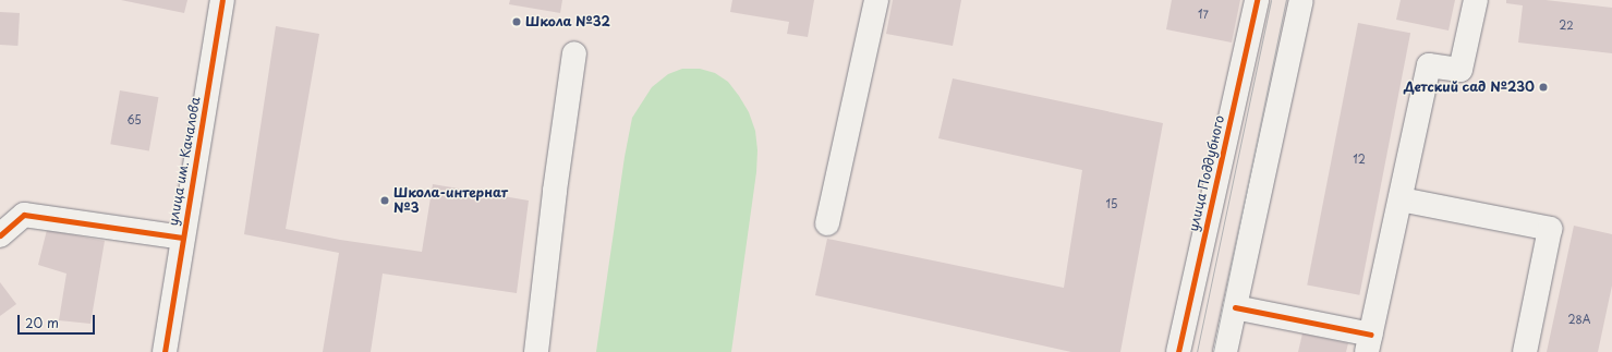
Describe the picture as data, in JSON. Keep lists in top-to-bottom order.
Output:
{
  "streets": {
    "street": ["улица им. Качалова", "улица Поддубного"]
  },
  "places": ["Школа №32", "Детский сад №230", "Школа-интернат №3"],
  "house_numbers": [
    "17",
    "22",
    "65",
    "12",
    "15",
    "28А"
  ],
  "scale_bar": "20 m"
}
